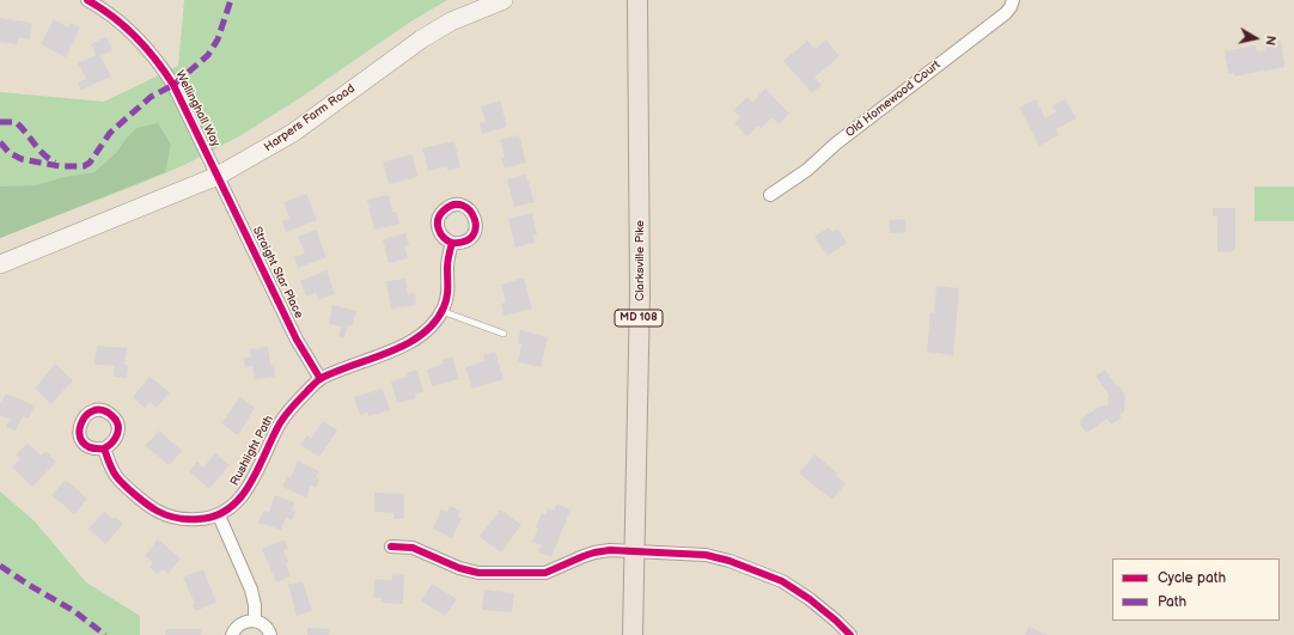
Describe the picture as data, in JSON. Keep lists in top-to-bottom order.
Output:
{
  "streets": {
    "main road": ["Harpers Farm Road", "Clarksville Pike", "MD 108"],
    "street": [
      "Old Homewood Court",
      "Wellinghall Way",
      "Straight Star Place",
      "Rushlight Path"
    ]
  },
  "crossings": [
    ["Wellinghall Way", "Harpers Farm Road"],
    ["Wellinghall Way", "Straight Star Place"],
    ["Harpers Farm Road", "Straight Star Place"],
    ["Straight Star Place", "Rushlight Path"]
  ],
  "legend": ["Cycle path", "Path"],
  "north": "right"
}
